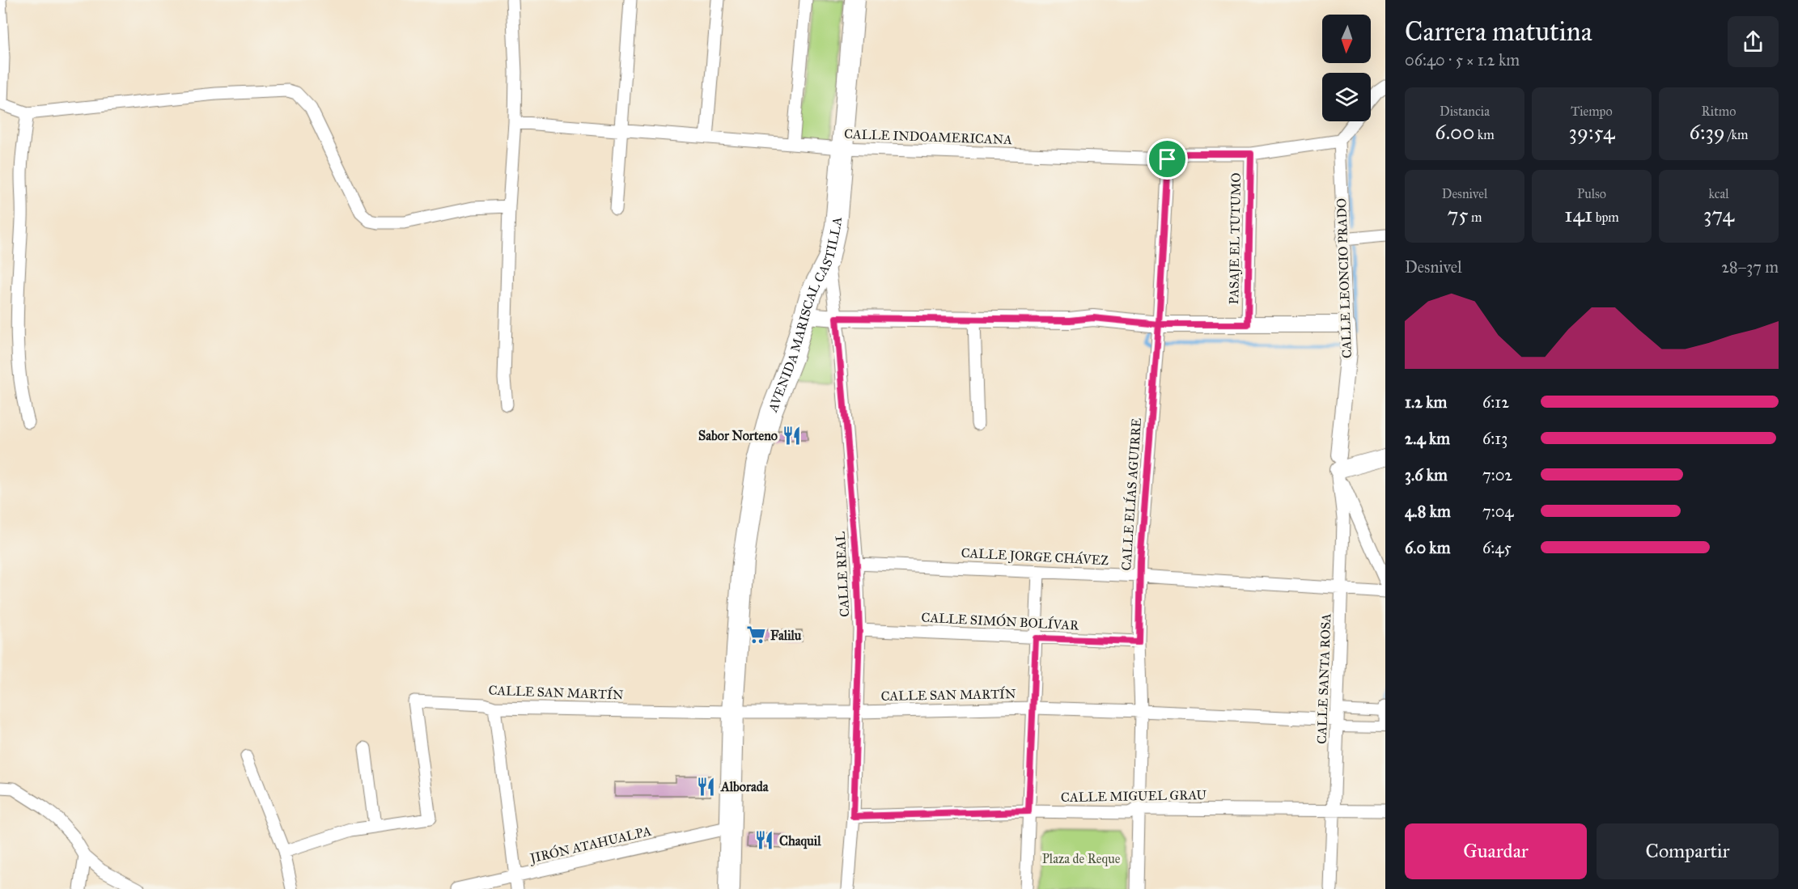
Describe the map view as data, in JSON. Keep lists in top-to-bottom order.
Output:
{
  "streets": {
    "highway": ["AVENIDA MARISCAL CASTILLA"],
    "street": [
      "CALLE INDOAMERICANA",
      "PASAJE EL TUTUMO",
      "CALLE LEONCIO PRADO",
      "CALLE ELÍAS AGUIRRE",
      "CALLE JORGE CHÁVEZ",
      "CALLE REAL",
      "CALLE SIMÓN BOLÍVAR",
      "CALLE SANTA ROSA",
      "CALLE SAN MARTÍN",
      "CALLE MIGUEL GRAU",
      "JIRÓN ATAHUALPA"
    ]
  },
  "crossings": [
    ["CALLE INDOAMERICANA", "PASAJE EL TUTUMO"],
    ["CALLE INDOAMERICANA", "CALLE LEONCIO PRADO"],
    ["CALLE INDOAMERICANA", "AVENIDA MARISCAL CASTILLA"],
    ["CALLE INDOAMERICANA", "CALLE ELÍAS AGUIRRE"],
    ["CALLE LEONCIO PRADO", "CALLE JORGE CHÁVEZ"],
    ["CALLE LEONCIO PRADO", "CALLE SANTA ROSA"],
    ["AVENIDA MARISCAL CASTILLA", "CALLE REAL"],
    ["AVENIDA MARISCAL CASTILLA", "CALLE SAN MARTÍN"],
    ["AVENIDA MARISCAL CASTILLA", "JIRÓN ATAHUALPA"],
    ["CALLE ELÍAS AGUIRRE", "CALLE JORGE CHÁVEZ"],
    ["CALLE ELÍAS AGUIRRE", "CALLE SIMÓN BOLÍVAR"],
    ["CALLE ELÍAS AGUIRRE", "CALLE SAN MARTÍN"],
    ["CALLE ELÍAS AGUIRRE", "CALLE MIGUEL GRAU"],
    ["CALLE JORGE CHÁVEZ", "CALLE REAL"],
    ["CALLE JORGE CHÁVEZ", "CALLE SANTA ROSA"],
    ["CALLE REAL", "CALLE SIMÓN BOLÍVAR"],
    ["CALLE REAL", "CALLE SAN MARTÍN"],
    ["CALLE REAL", "CALLE MIGUEL GRAU"],
    ["CALLE SANTA ROSA", "CALLE SAN MARTÍN"],
    ["CALLE SANTA ROSA", "CALLE MIGUEL GRAU"]
  ],
  "parks": ["Plaza de Reque"],
  "places": {
    "restaurant": ["Sabor Norteno", "Alborada", "Chaquil"],
    "supermarket": ["Falilu"]
  },
  "north": "bottom",
  "page": {
    "heading": ["Carrera matutina", "06:40 · 5 × 1.2 km"],
    "stats": [
      ["Distancia", "6.00 km"],
      ["Tiempo", "39:54"],
      ["Ritmo", "6:39 /km"],
      ["Desnivel", "75 m"],
      ["Pulso", "141 bpm"],
      ["kcal", "374"]
    ],
    "chart": ["Desnivel", "28–37 m"],
    "list": [
      {
        "name": "1.2 km",
        "note": "6:12"
      },
      {
        "name": "2.4 km",
        "note": "6:13"
      },
      {
        "name": "3.6 km",
        "note": "7:02"
      },
      {
        "name": "4.8 km",
        "note": "7:04"
      },
      {
        "name": "6.0 km",
        "note": "6:45"
      }
    ],
    "buttons": ["Guardar", "Compartir"]
  }
}
